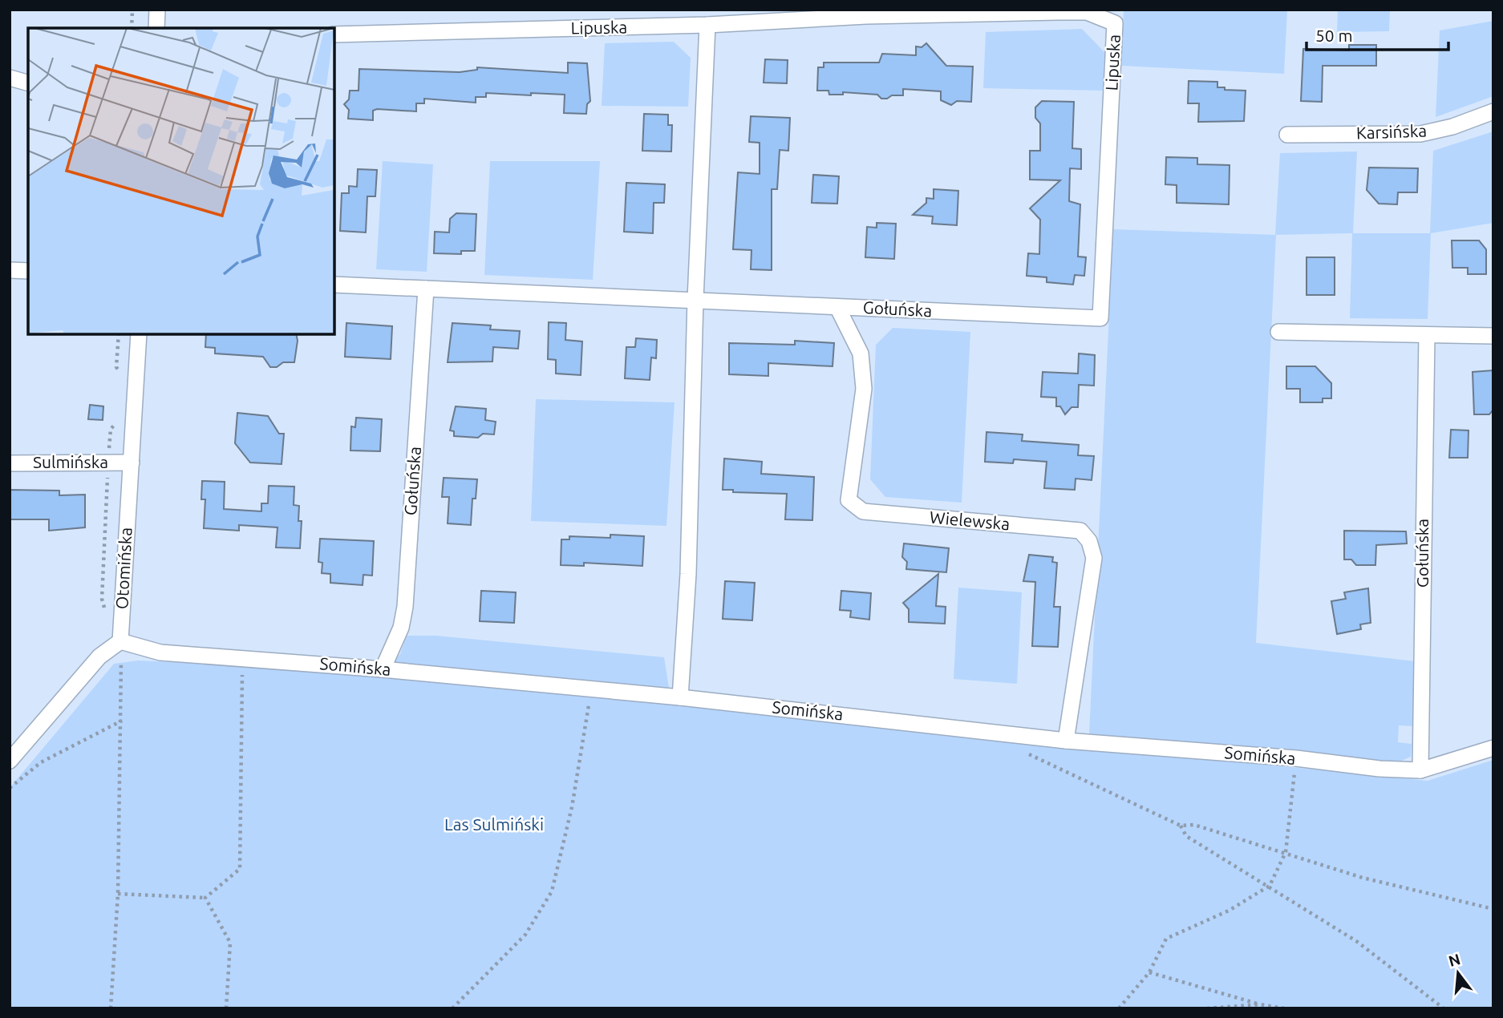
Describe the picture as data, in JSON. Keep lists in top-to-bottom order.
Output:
{
  "streets": {
    "street": [
      "Lipuska",
      "Karsińska",
      "Gołuńska",
      "Sulmińska",
      "Wielewska",
      "Otomińska",
      "Somińska"
    ]
  },
  "crossings": [
    ["Lipuska", "Gołuńska"],
    ["Gołuńska", "Wielewska"],
    ["Gołuńska", "Somińska"],
    ["Sulmińska", "Otomińska"],
    ["Wielewska", "Somińska"],
    ["Otomińska", "Somińska"]
  ],
  "parks": ["Las Sulmiński"],
  "scale_bar": "50 m",
  "north": "top"
}
